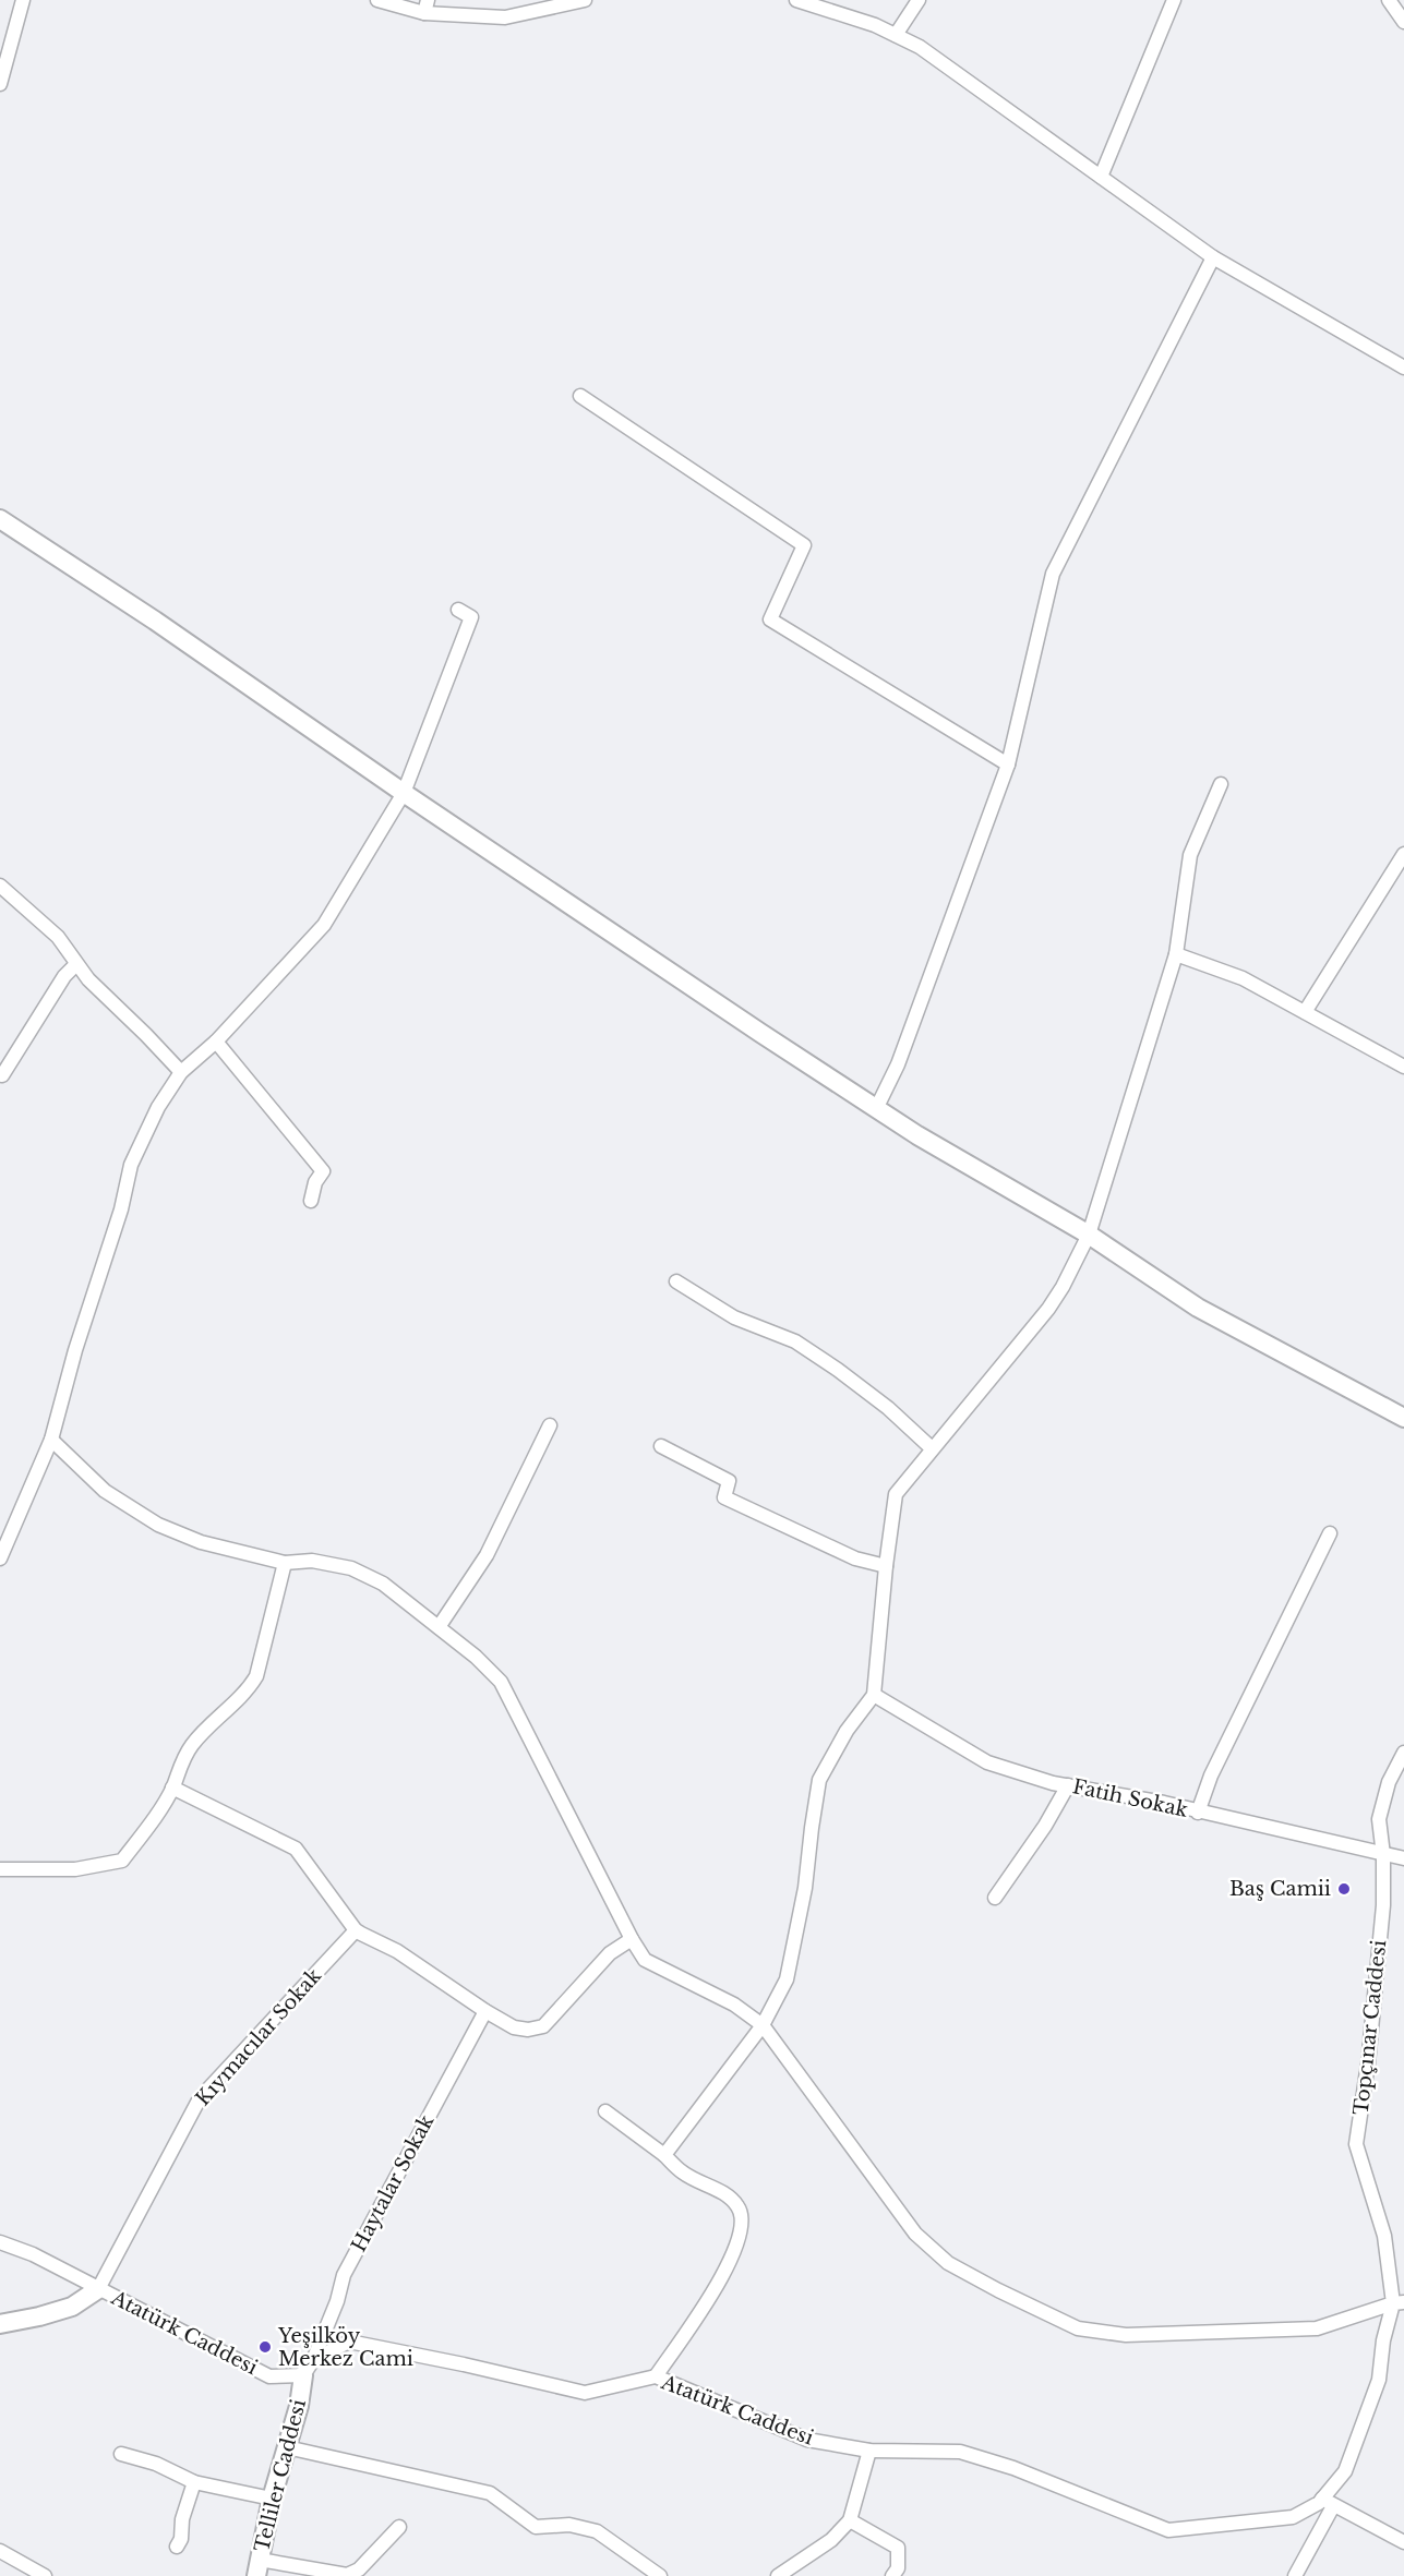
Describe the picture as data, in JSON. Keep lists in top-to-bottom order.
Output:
{
  "streets": {
    "street": [
      "Fatih Sokak",
      "Topçınar Caddesi",
      "Kıymacılar Sokak",
      "Haytalar Sokak",
      "Atatürk Caddesi",
      "Telliler Caddesi"
    ]
  },
  "crossings": [
    ["Fatih Sokak", "Topçınar Caddesi"],
    ["Topçınar Caddesi", "Atatürk Caddesi"],
    ["Kıymacılar Sokak", "Atatürk Caddesi"],
    ["Haytalar Sokak", "Atatürk Caddesi"],
    ["Haytalar Sokak", "Telliler Caddesi"],
    ["Atatürk Caddesi", "Telliler Caddesi"]
  ],
  "places": ["Baş Camii", "Yeşilköy Merkez Cami"]
}
